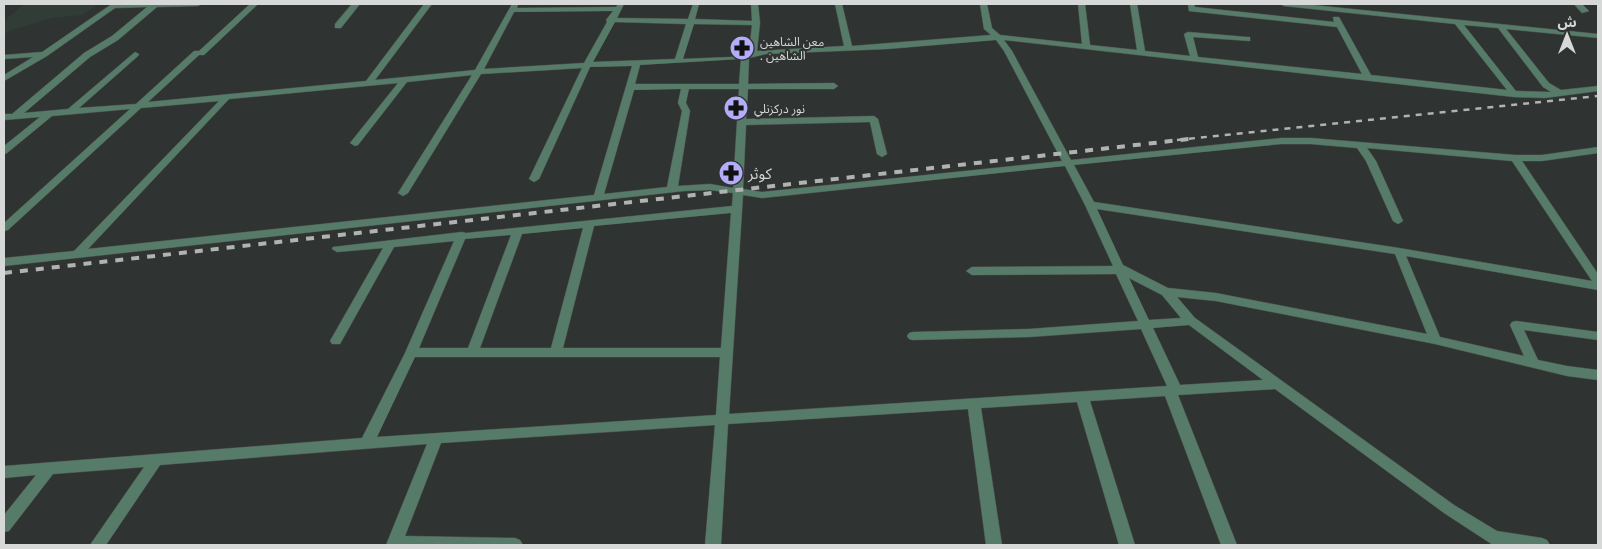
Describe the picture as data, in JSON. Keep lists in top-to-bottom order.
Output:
{
  "places": {
    "pharmacy": ["معن الشاهين . الشاهين", "نور دركزنلي", "كوثر"]
  },
  "north": "top"
}
